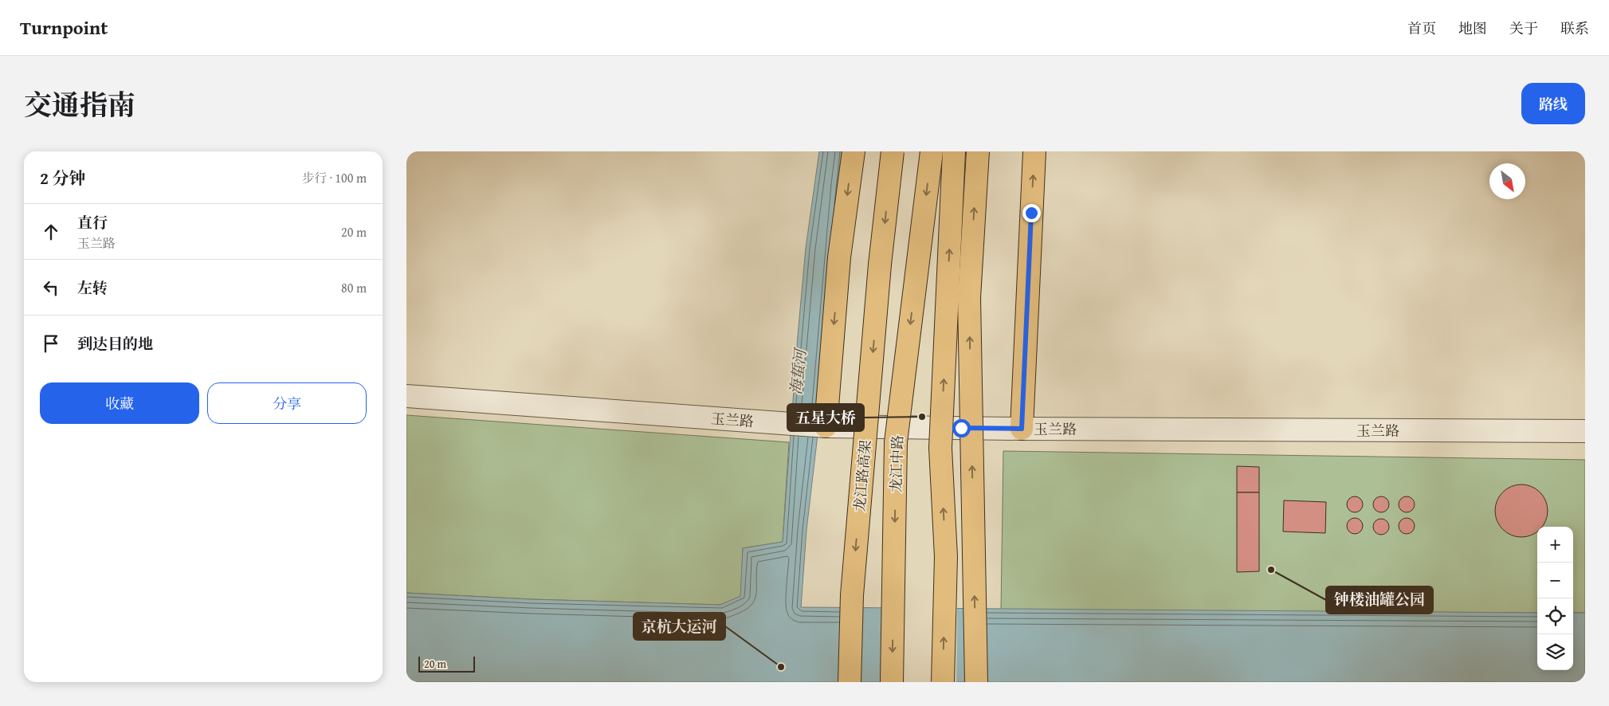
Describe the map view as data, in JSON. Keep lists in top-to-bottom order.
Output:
{
  "streets": {
    "main road": ["龙江中路", "龙江路高架"],
    "street": ["玉兰路"]
  },
  "water": ["海蜇河"],
  "places": ["五星大桥", "钟楼油罐公园", "京杭大运河"],
  "scale_bar": "20 m",
  "north": "bottom right",
  "page": {
    "header": "Turnpoint",
    "nav": [
      "首页",
      "地图",
      "关于",
      "联系"
    ],
    "title": "交通指南",
    "buttons": [
      "路线",
      ["收藏", "分享"]
    ],
    "heading": ["2 分钟", "步行 · 100 m"],
    "list": [
      ["直行", "玉兰路", "20 m"],
      ["左转", "80 m"],
      "到达目的地"
    ],
    "map_buttons": ["+", "−"],
    "scale": "20 m"
  }
}
